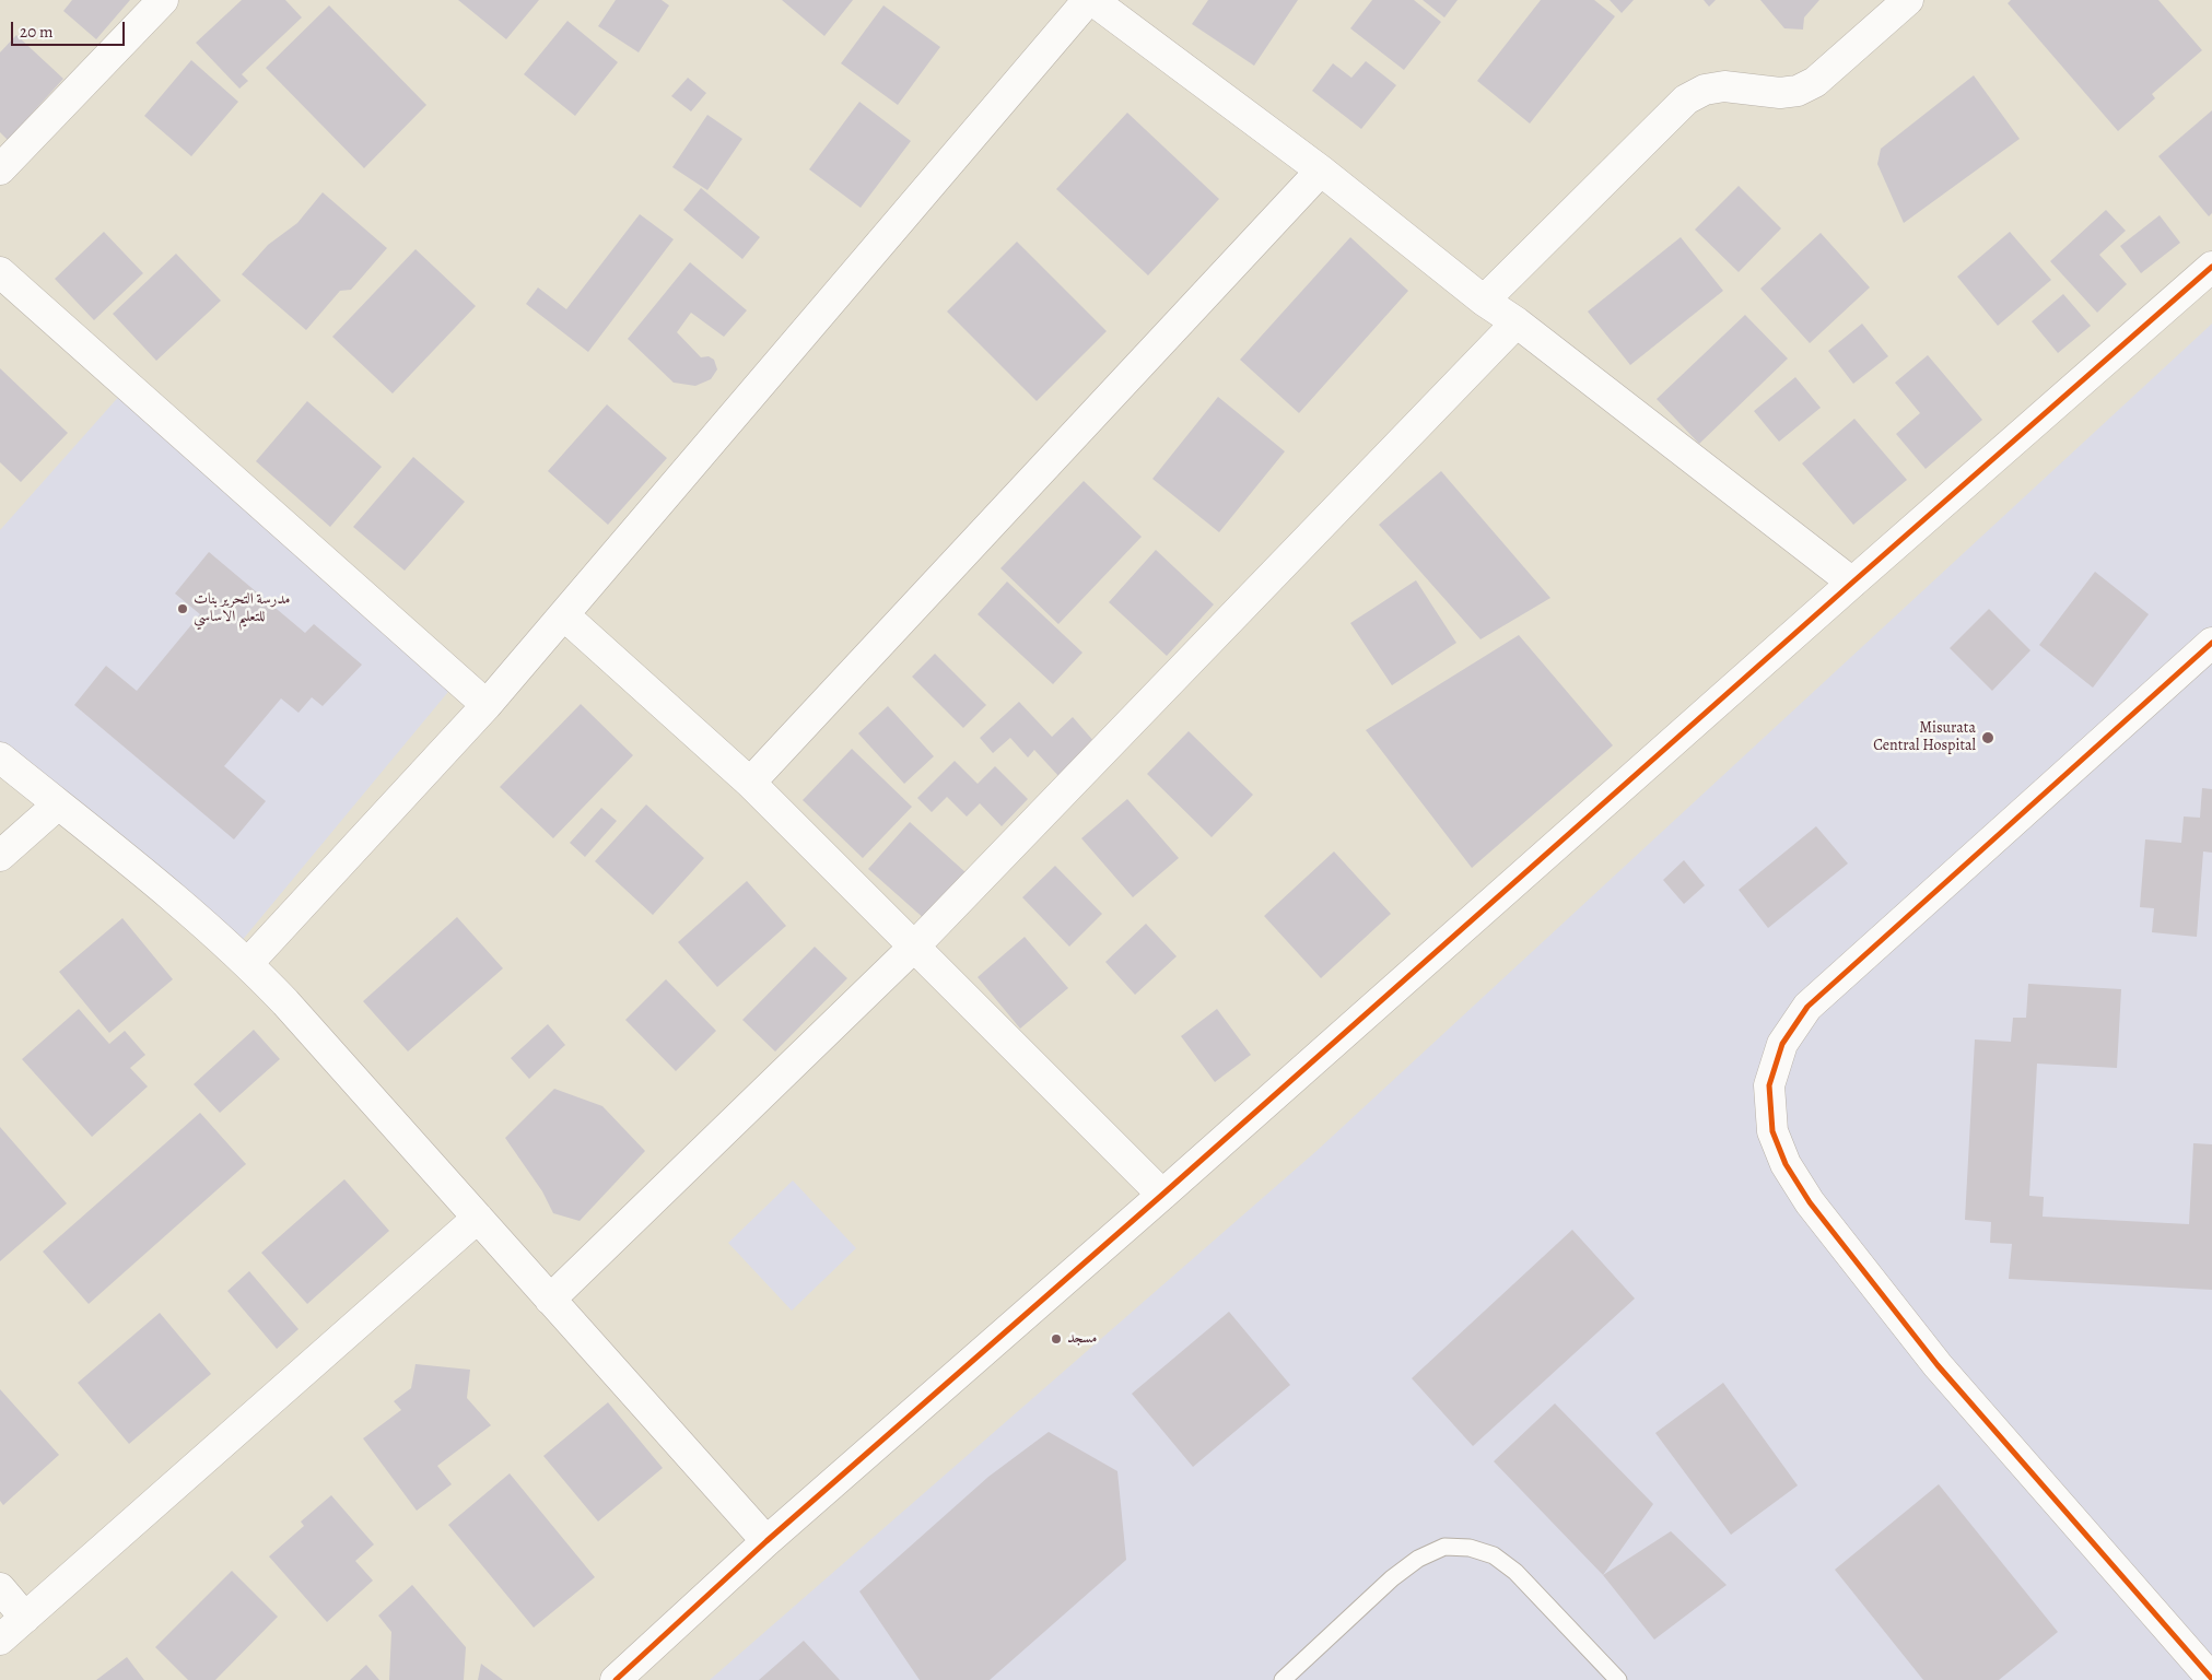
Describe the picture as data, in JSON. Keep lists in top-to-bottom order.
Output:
{
  "places": ["مدرسة التحرير بنات للتعليم الاساسي", "Misurata Central Hospital", "مسجد"],
  "scale_bar": "20 m"
}
